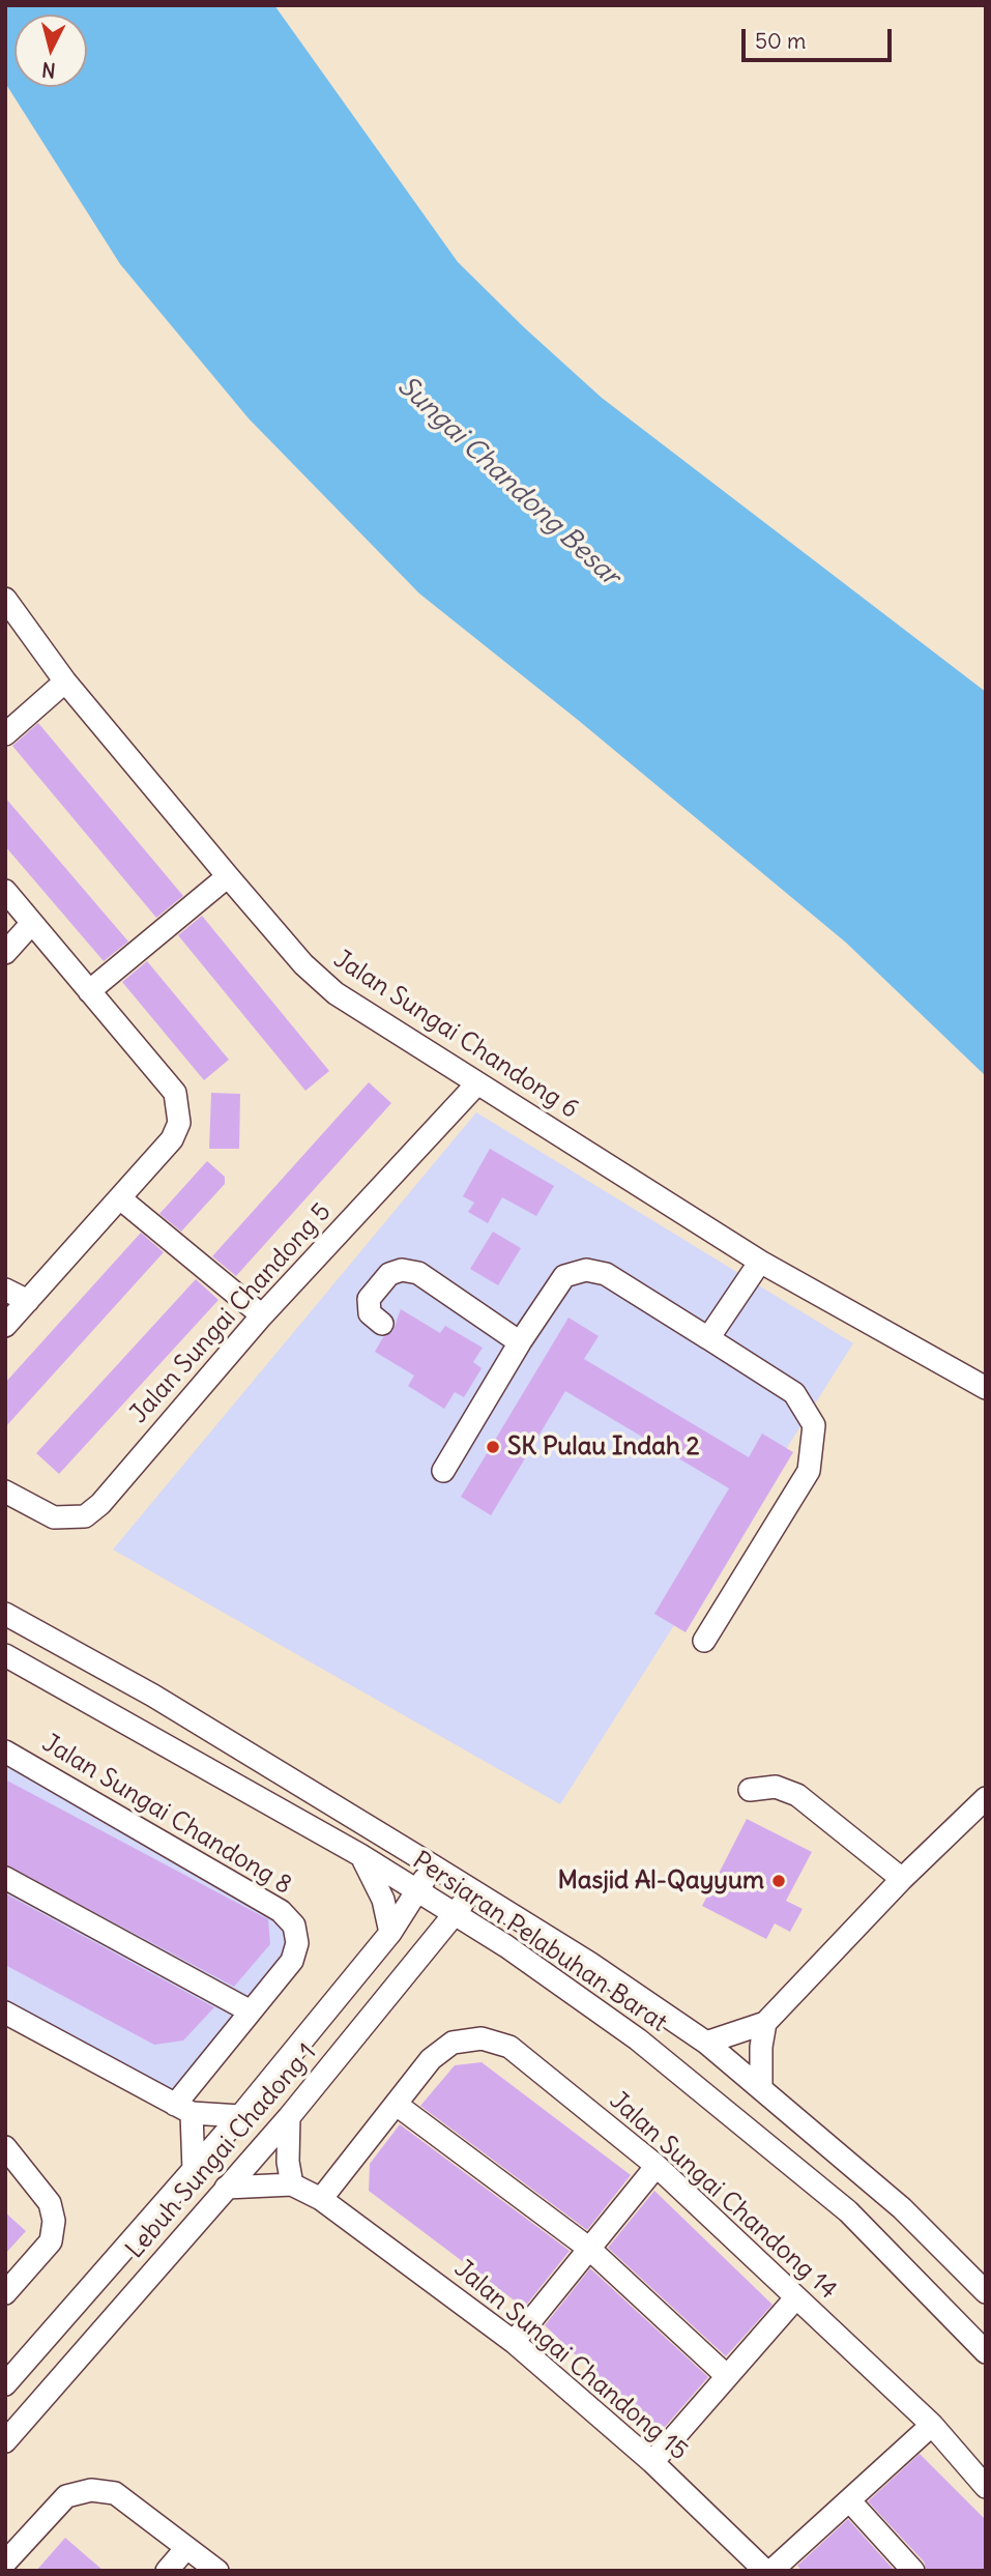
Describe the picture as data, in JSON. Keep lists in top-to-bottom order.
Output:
{
  "streets": {
    "street": [
      "Jalan Sungai Chandong 6",
      "Jalan Sungai Chandong 5",
      "Jalan Sungai Chandong 8",
      "Persiaran Pelabuhan Barat",
      "Lebuh Sungai Chadong 1",
      "Jalan Sungai Chandong 14",
      "Jalan Sungai Chandong 15"
    ]
  },
  "crossings": [
    ["Jalan Sungai Chandong 6", "Jalan Sungai Chandong 5"],
    ["Persiaran Pelabuhan Barat", "Lebuh Sungai Chadong 1"],
    ["Lebuh Sungai Chadong 1", "Jalan Sungai Chandong 15"],
    ["Jalan Sungai Chandong 14", "Jalan Sungai Chandong 15"]
  ],
  "water": ["Sungai Chandong Besar"],
  "places": ["SK Pulau Indah 2", "Masjid Al-Qayyum"],
  "scale_bar": "50 m",
  "north": "bottom"
}
